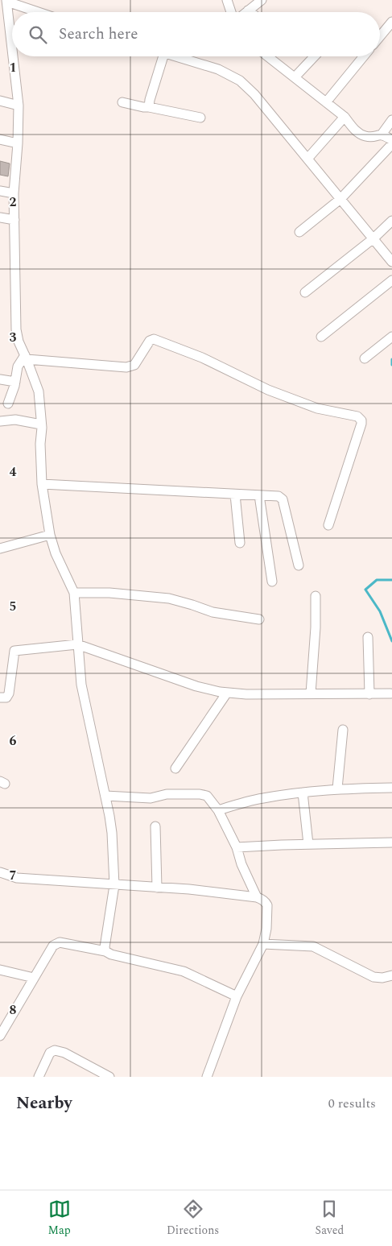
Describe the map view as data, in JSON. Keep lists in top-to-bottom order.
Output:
{
  "page": {
    "search": "Search here",
    "heading": ["Nearby", "0 results"],
    "nav": ["Map", "Directions", "Saved"]
  },
  "grid": {
    "rows": [
      "1",
      "2",
      "3",
      "4",
      "5",
      "6",
      "7",
      "8"
    ]
  }
}
